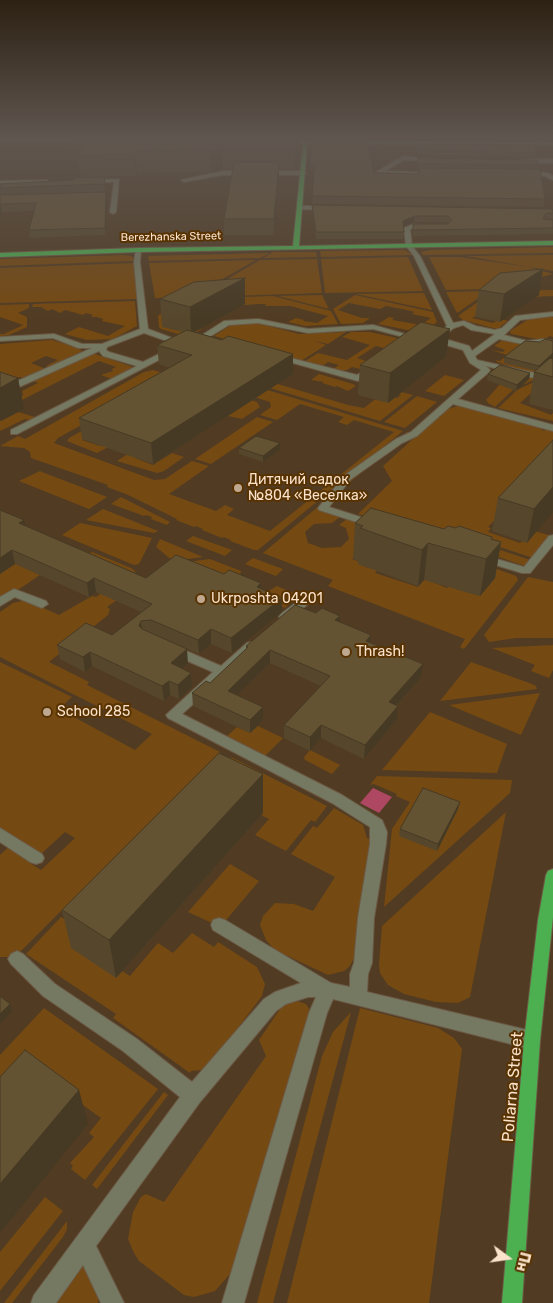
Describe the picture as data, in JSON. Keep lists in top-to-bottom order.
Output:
{
  "streets": {
    "street": ["Berezhanska Street", "Poliarna Street"]
  },
  "places": [
    "Дитячий садок №804 «Веселка»",
    "Ukrposhta 04201",
    "Thrash!",
    "School 285"
  ],
  "north": "right"
}
